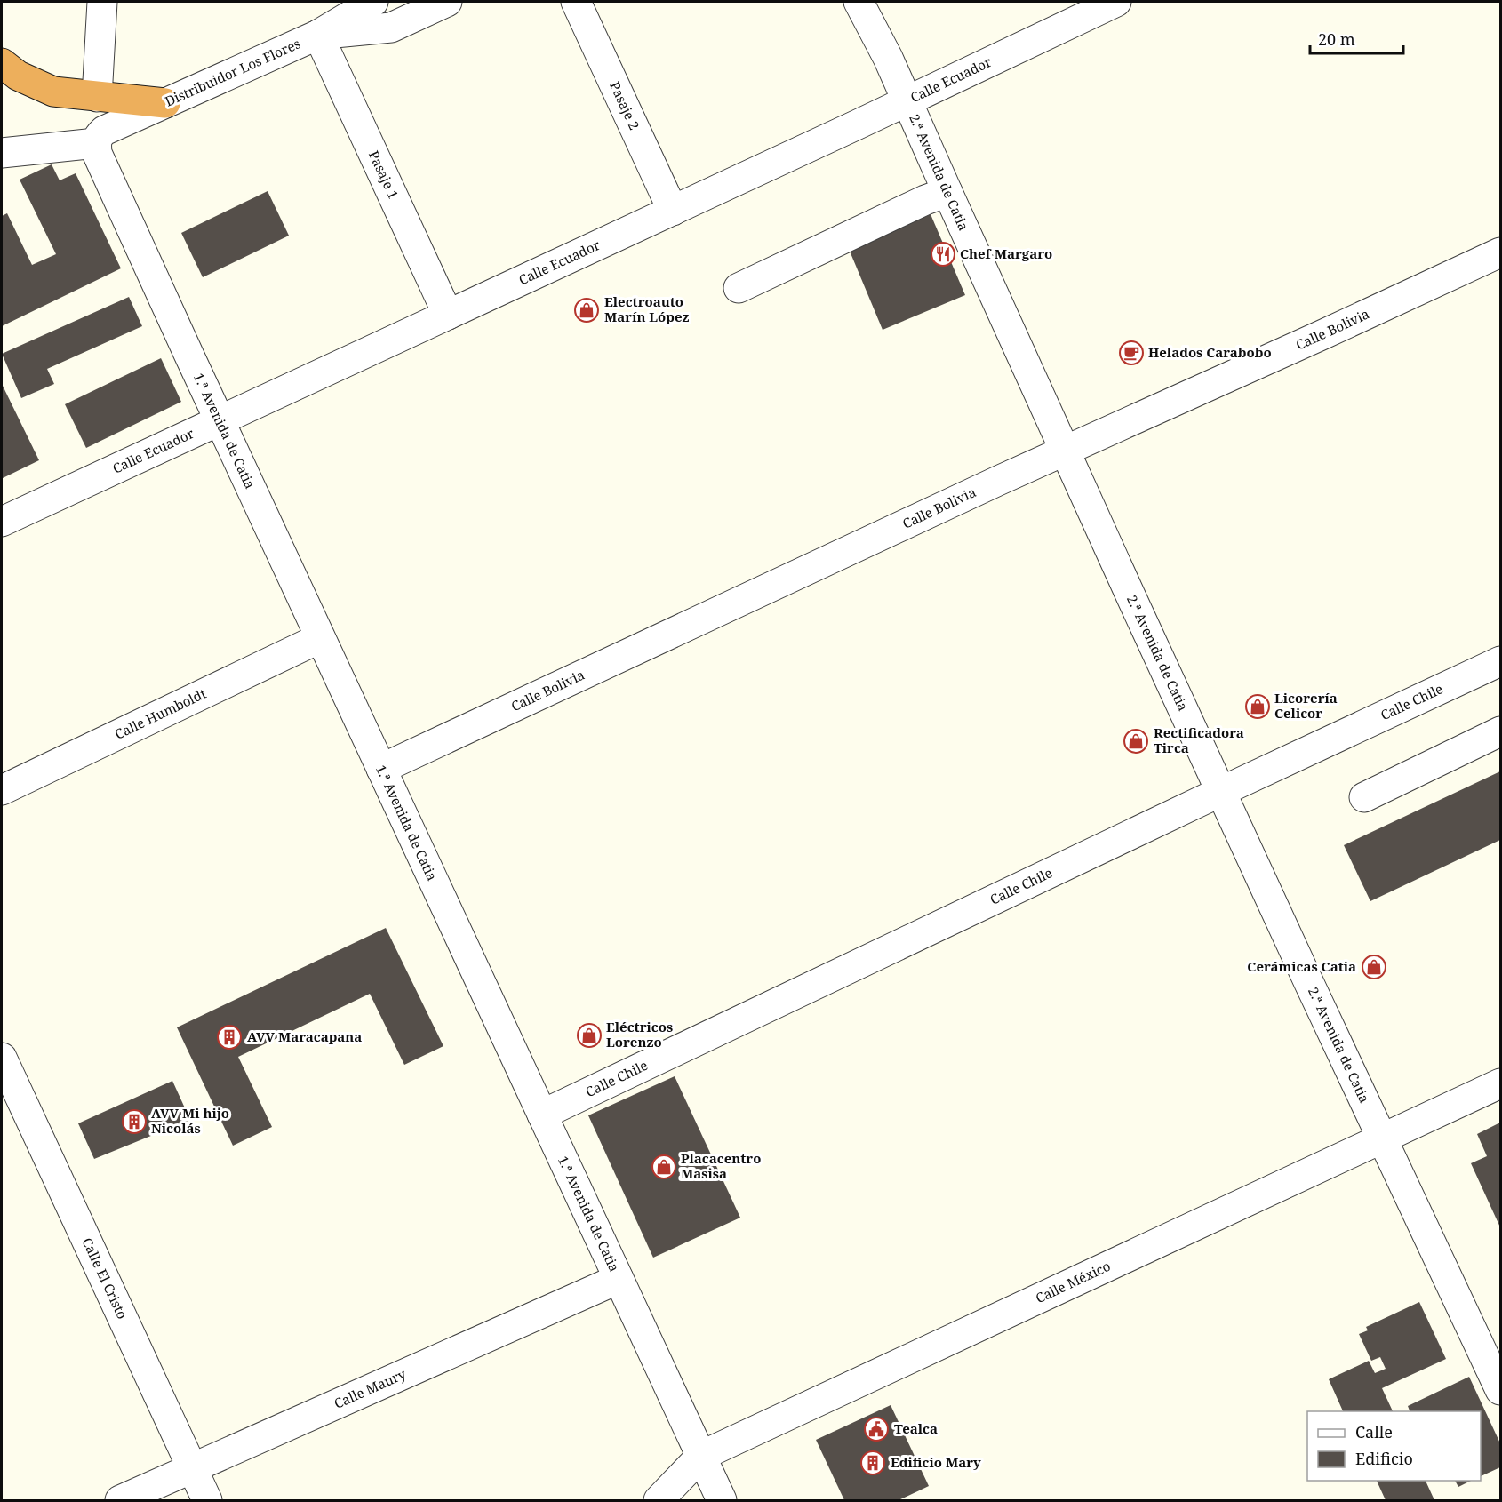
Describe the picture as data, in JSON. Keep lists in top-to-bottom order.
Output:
{
  "streets": {
    "street": [
      "Distribuidor Los Flores",
      "Calle Ecuador",
      "Pasaje 2",
      "2.ª Avenida de Catia",
      "Pasaje 1",
      "Calle Bolivia",
      "1.ª Avenida de Catia",
      "Calle Chile",
      "Calle Humboldt",
      "Calle El Cristo",
      "Calle México",
      "Calle Maury"
    ]
  },
  "crossings": [
    ["Distribuidor Los Flores", "Pasaje 1"],
    ["Distribuidor Los Flores", "1.ª Avenida de Catia"],
    ["Calle Ecuador", "Pasaje 2"],
    ["Calle Ecuador", "2.ª Avenida de Catia"],
    ["Calle Ecuador", "Pasaje 1"],
    ["Calle Ecuador", "1.ª Avenida de Catia"],
    ["2.ª Avenida de Catia", "Calle Bolivia"],
    ["2.ª Avenida de Catia", "Calle Chile"],
    ["2.ª Avenida de Catia", "Calle México"],
    ["Calle Bolivia", "1.ª Avenida de Catia"],
    ["1.ª Avenida de Catia", "Calle Chile"],
    ["1.ª Avenida de Catia", "Calle Humboldt"],
    ["1.ª Avenida de Catia", "Calle México"],
    ["1.ª Avenida de Catia", "Calle Maury"],
    ["Calle El Cristo", "Calle Maury"]
  ],
  "places": {
    "restaurant": ["Chef Margaro"],
    "shop": [
      "Electroauto Marín López",
      "Licorería Celicor",
      "Rectificadora Tirca",
      "Cerámicas Catia",
      "Eléctricos Lorenzo",
      "Placacentro Masisa"
    ],
    "cafe": ["Helados Carabobo"],
    "building": ["AVV Maracapana", "AVV Mi hijo Nicolás", "Edificio Mary"],
    "public building": ["Tealca"]
  },
  "legend": ["Calle", "Edificio"],
  "scale_bar": "20 m"
}
